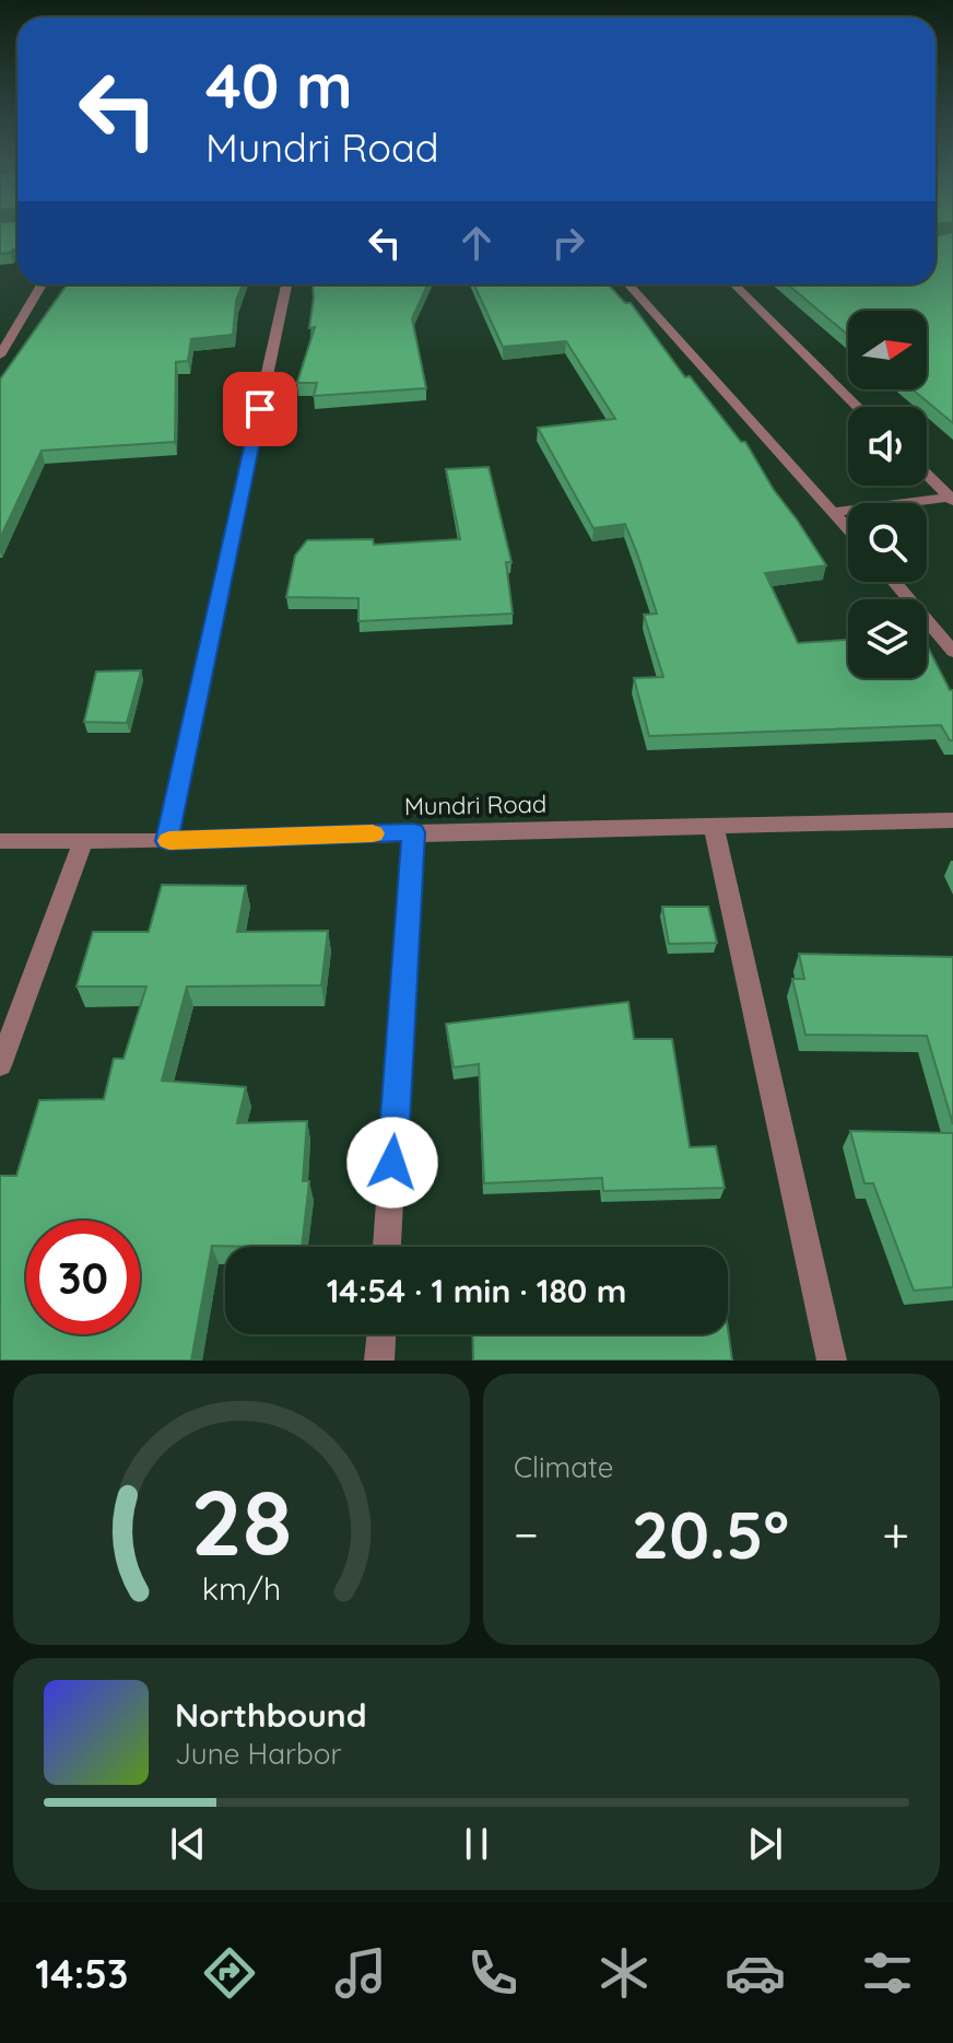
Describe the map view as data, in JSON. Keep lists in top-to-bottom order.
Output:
{
  "streets": {
    "street": ["Mundri Road"]
  },
  "north": "right",
  "page": {
    "turn": ["40 m", "Mundri Road"],
    "limit": "30",
    "trip": "14:54 · 1 min · 180 m",
    "tile": "Climate",
    "heat": ["−", "20.5°", "+"],
    "song": ["Northbound", "June Harbor"],
    "tabs": "14:53",
    "gauge": ["28", "km/h"]
  }
}
